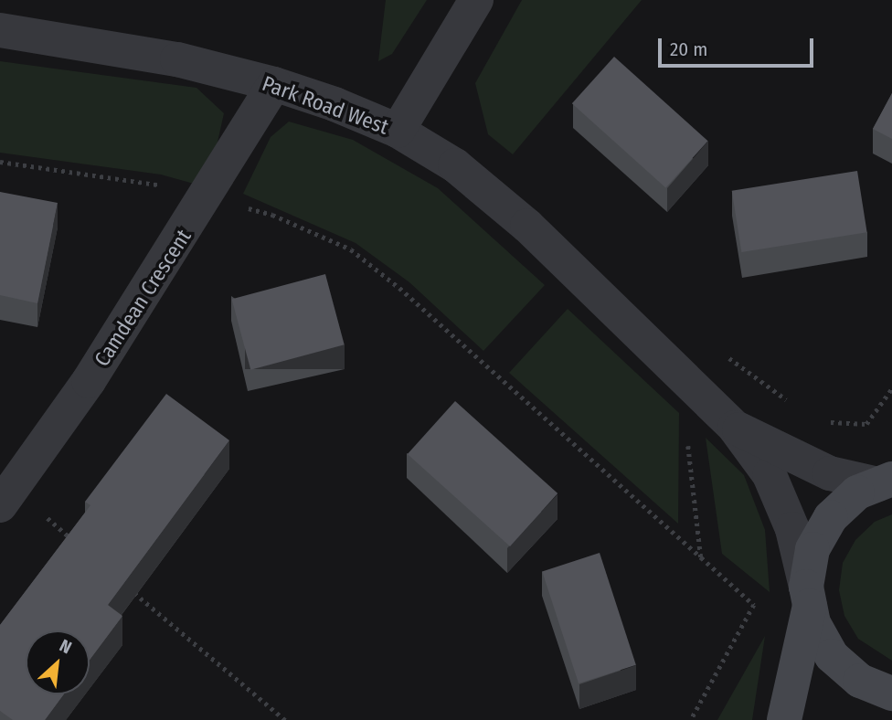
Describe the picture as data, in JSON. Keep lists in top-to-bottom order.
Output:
{
  "streets": {
    "street": ["Park Road West", "Camdean Crescent"]
  },
  "crossings": [
    ["Park Road West", "Camdean Crescent"]
  ],
  "scale_bar": "20 m",
  "north": "top right"
}
